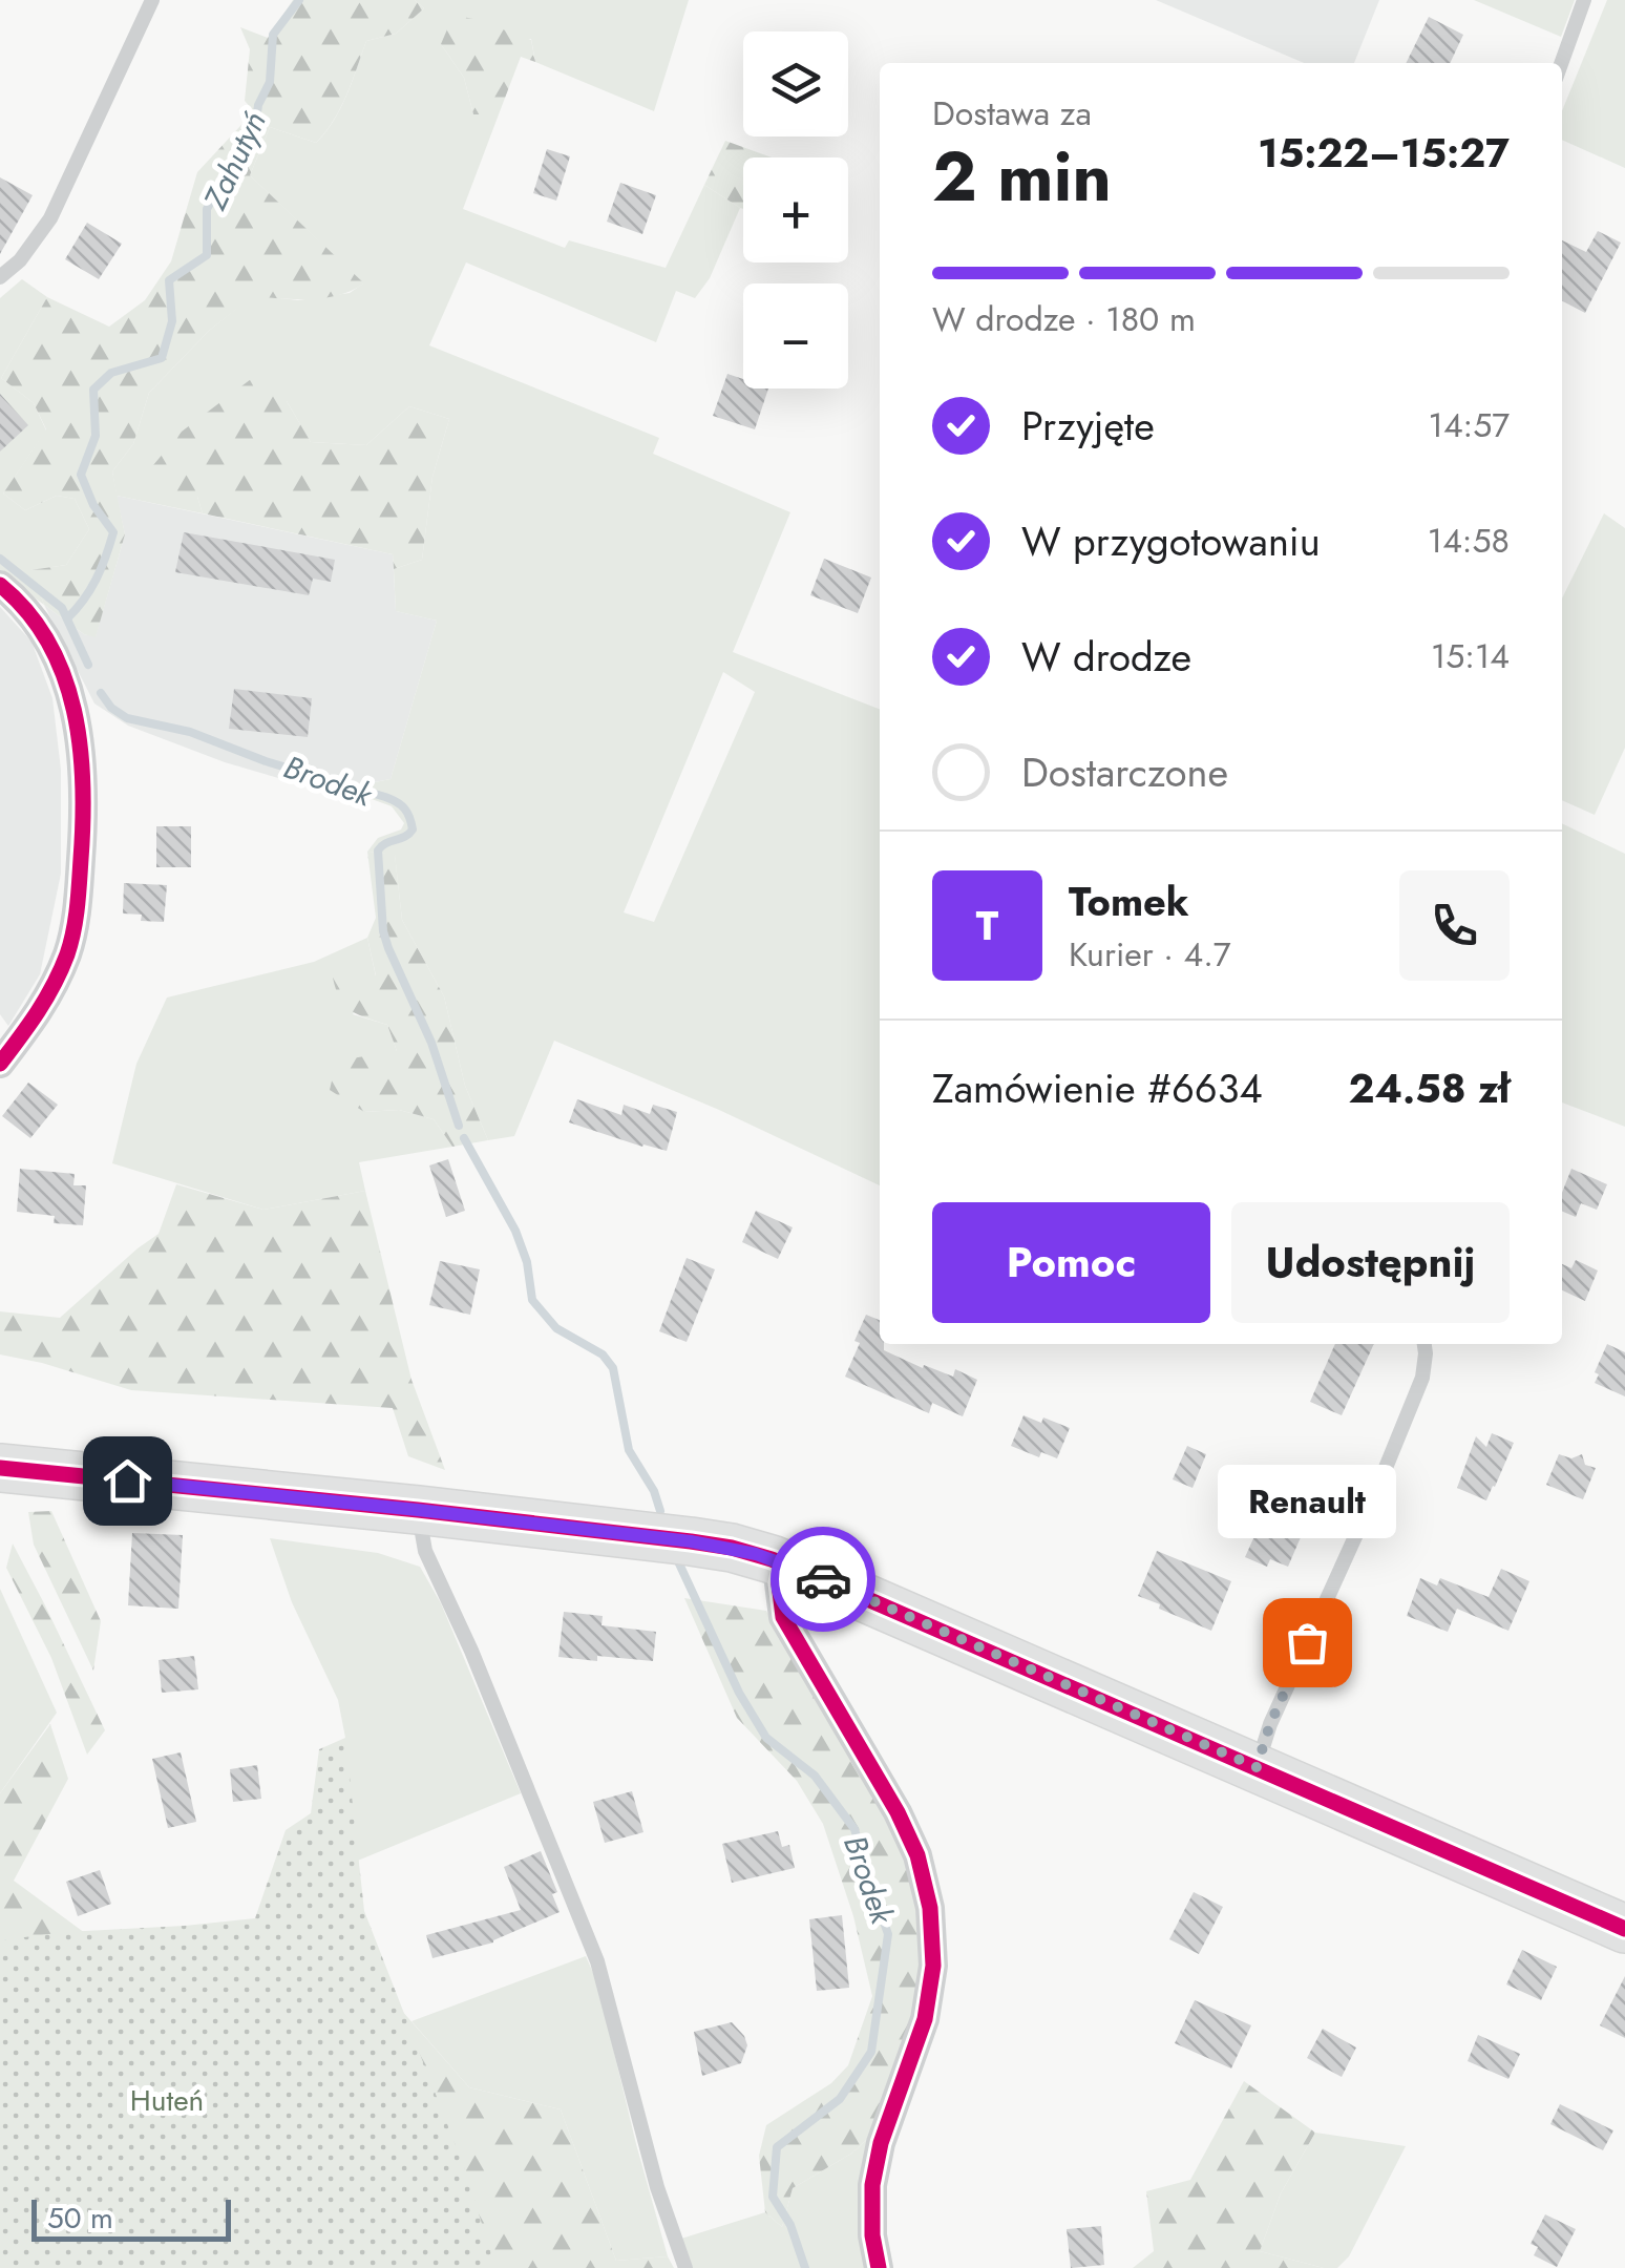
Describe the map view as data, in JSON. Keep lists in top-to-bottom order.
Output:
{
  "water": ["Zahutyń", "Brodek"],
  "parks": ["Huteń"],
  "places": ["Renault"],
  "scale_bar": "50 m",
  "page": {
    "map_buttons": ["+", "−"],
    "heading": ["2 min", "Dostawa za", "15:22–15:27"],
    "panel": [
      "Tomek",
      "Kurier · 4.7",
      "Zamówienie #6634",
      "24.58 zł"
    ],
    "bar": "W drodze · 180 m",
    "list": [
      ["Przyjęte", "14:57"],
      ["W przygotowaniu", "14:58"],
      ["W drodze", "15:14"],
      "Dostarczone"
    ],
    "round": "T",
    "buttons": ["Pomoc", "Udostępnij"],
    "bubble": "Renault",
    "scale": "50 m"
  }
}
